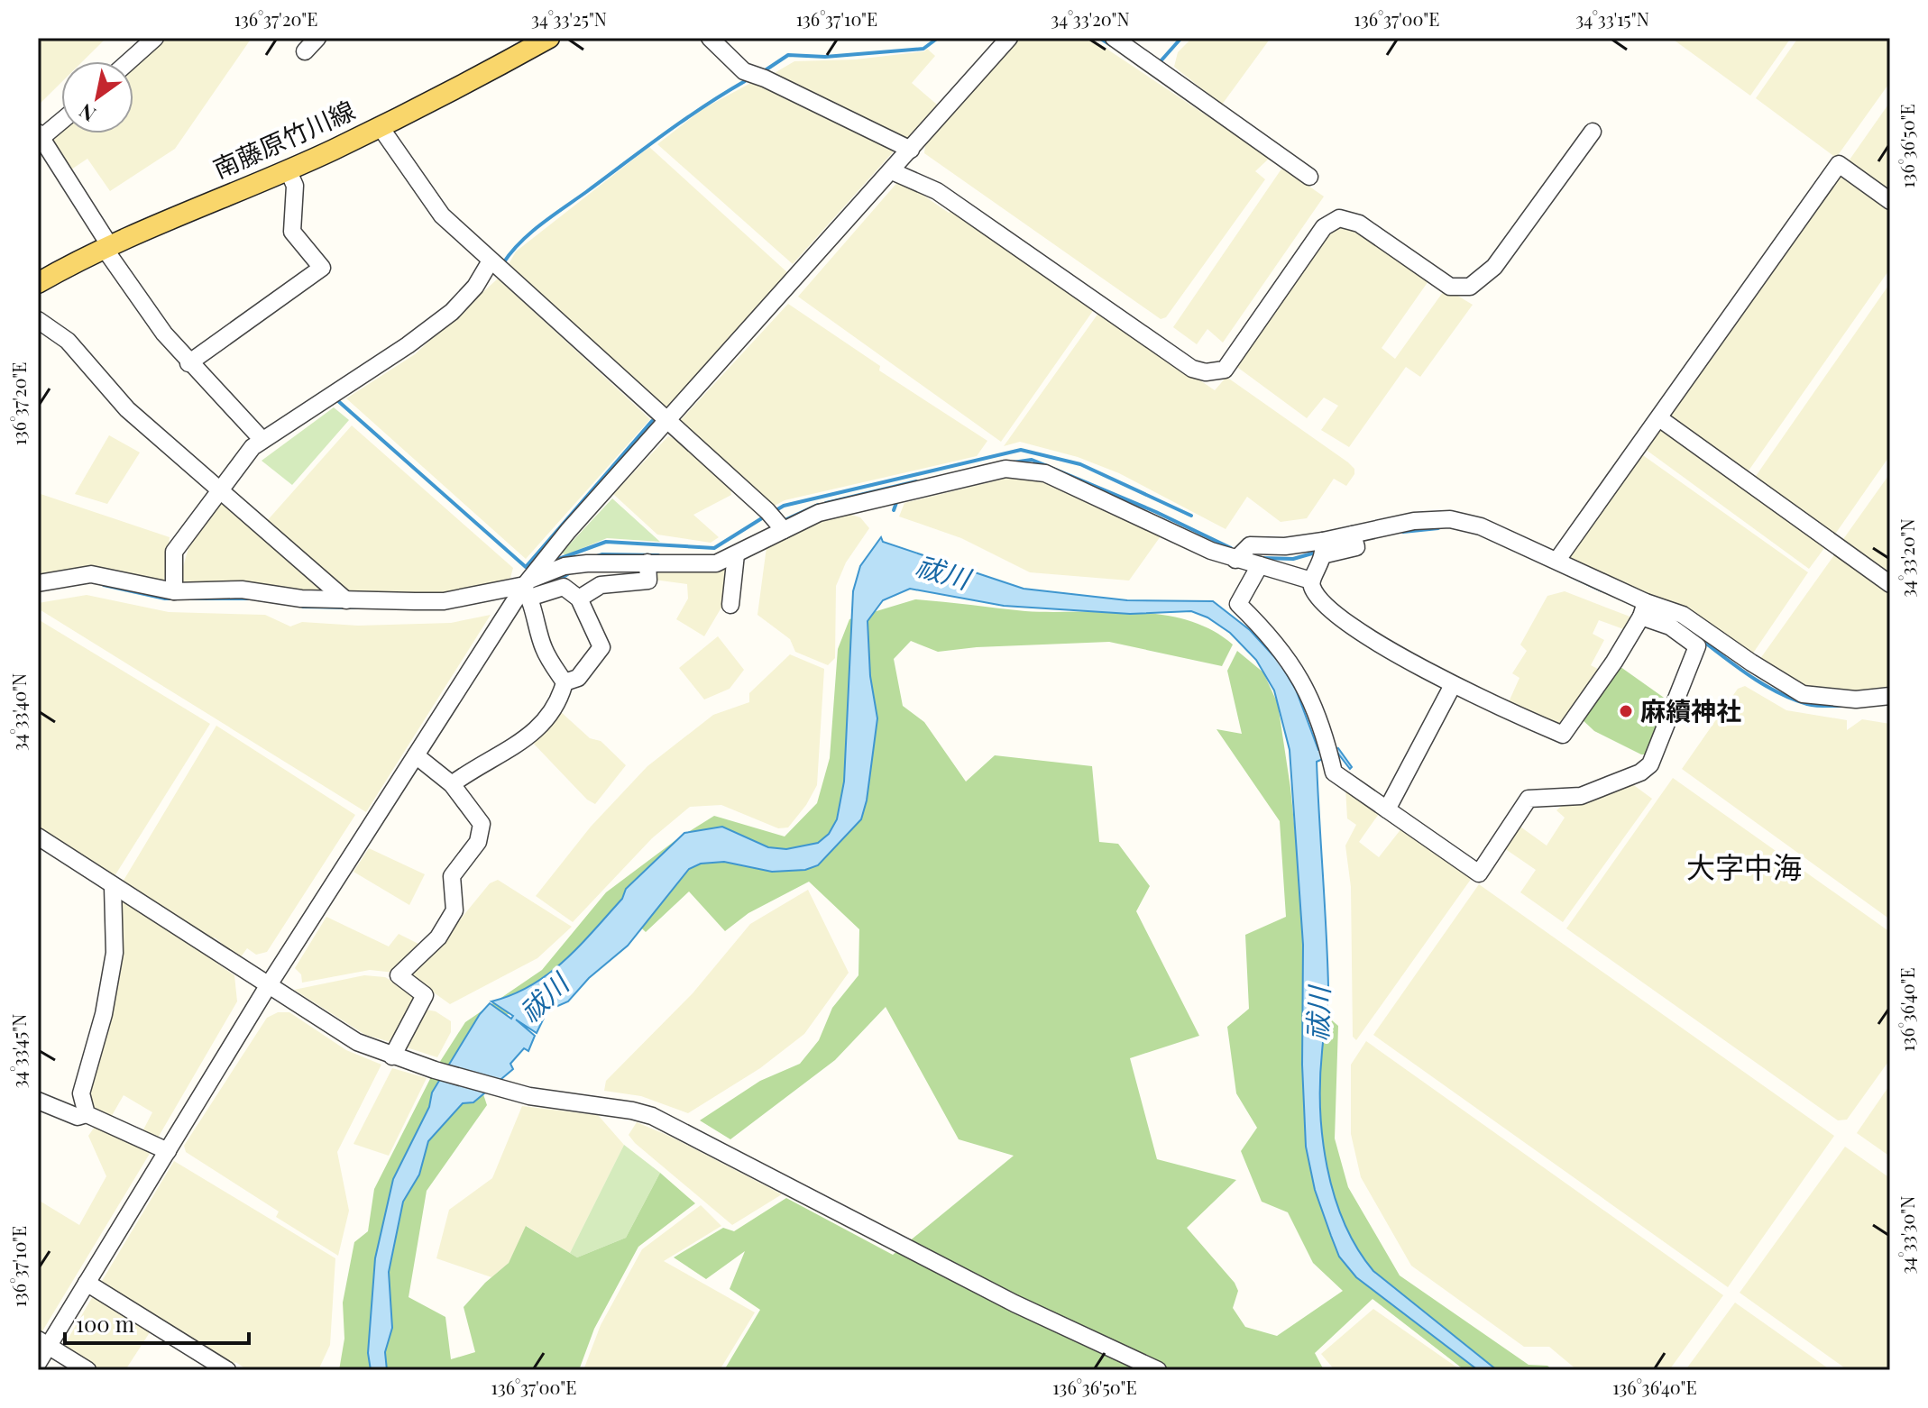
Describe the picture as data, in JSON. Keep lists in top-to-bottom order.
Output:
{
  "streets": {
    "main road": ["南藤原竹川線"]
  },
  "districts": ["大字中海"],
  "water": ["祓川"],
  "places": ["麻續神社"],
  "scale_bar": "100 m",
  "north": "bottom left",
  "coordinates": [
    "136°37'20\"E",
    "34°33'25\"N",
    "136°37'10\"E",
    "34°33'20\"N",
    "136°37'00\"E",
    "34°33'15\"N",
    "136°36'50\"E",
    "34°33'40\"N",
    "136°36'40\"E",
    "34°33'45\"N",
    "34°33'30\"N"
  ]
}
